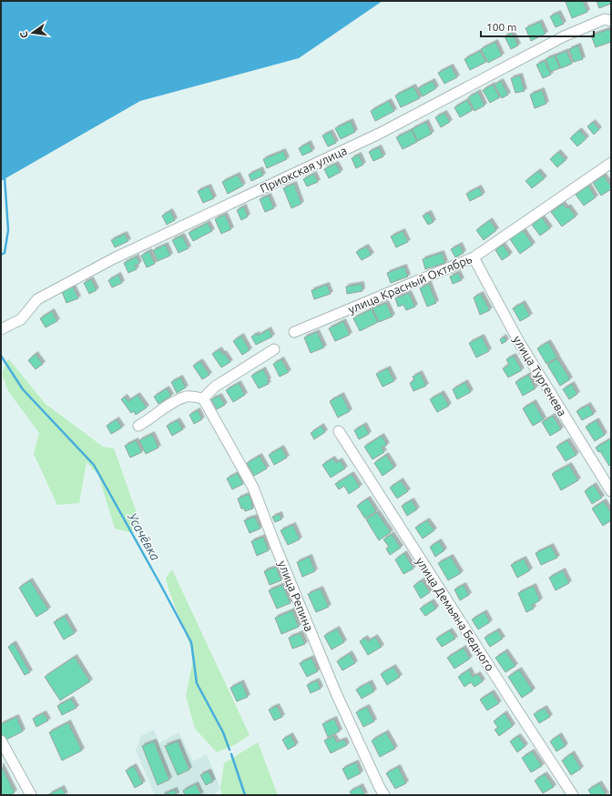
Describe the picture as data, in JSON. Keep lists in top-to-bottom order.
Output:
{
  "streets": {
    "street": [
      "Приокская улица",
      "улица Красный Октябрь",
      "улица Тургенева",
      "улица Репина",
      "улица Демьяна Бедного"
    ]
  },
  "crossings": [
    ["улица Красный Октябрь", "улица Тургенева"]
  ],
  "water": ["Усачёвка"],
  "scale_bar": "100 m",
  "north": "left"
}
